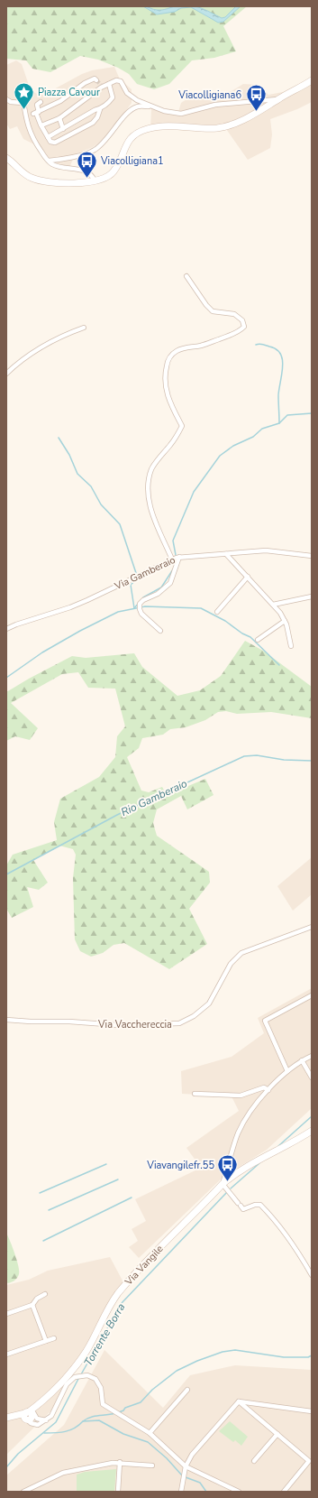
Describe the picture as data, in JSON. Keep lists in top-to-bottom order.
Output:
{
  "streets": {
    "street": ["Via Gamberaio", "Via Vacchereccia", "Via Vangile"]
  },
  "water": ["Rio Gamberaio", "Torrente Borra"],
  "places": {
    "place": ["Piazza Cavour"],
    "bus stop": ["Viacolligiana6", "Viacolligiana1", "Viavangilefr.55"]
  }
}
